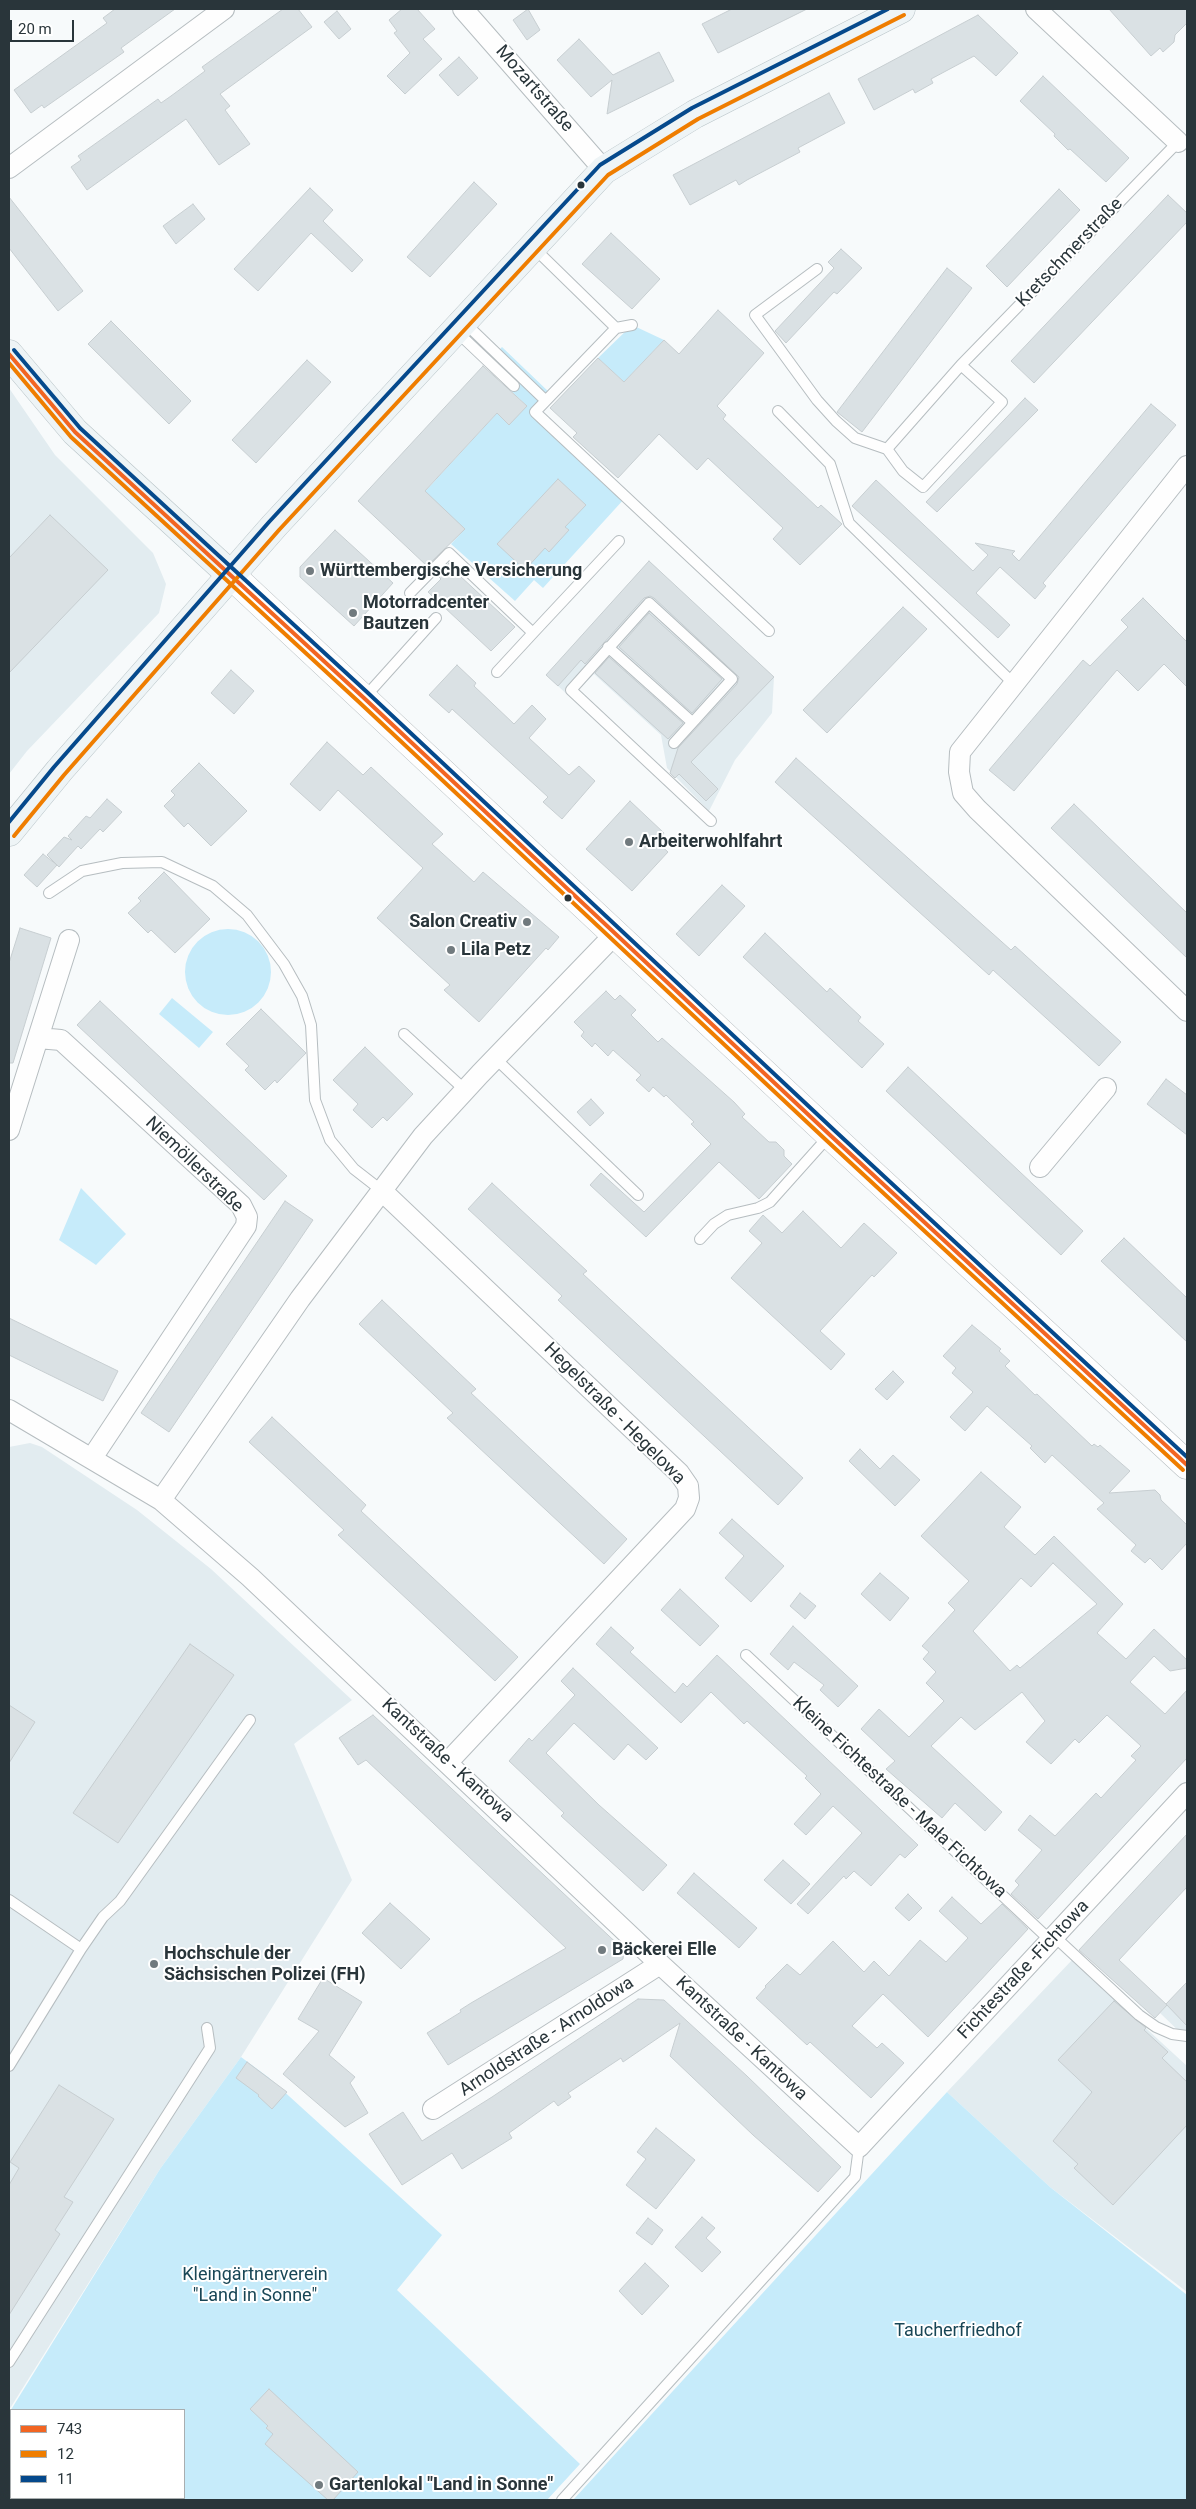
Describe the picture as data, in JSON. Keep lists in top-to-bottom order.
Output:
{
  "streets": {
    "street": [
      "Mozartstraße",
      "Niemöllerstraße",
      "Hegelstraße - Hegelowa",
      "Kantstraße - Kantowa",
      "Fichtestraße -Fichtowa",
      "Arnoldstraße - Arnoldowa"
    ],
    "lane": ["Kretschmerstraße", "Kleine Fichtestraße - Mała Fichtowa"]
  },
  "crossings": [
    ["Niemöllerstraße", "Kantstraße - Kantowa"],
    ["Hegelstraße - Hegelowa", "Kantstraße - Kantowa"],
    ["Kantstraße - Kantowa", "Fichtestraße -Fichtowa"],
    ["Kantstraße - Kantowa", "Arnoldstraße - Arnoldowa"],
    ["Kleine Fichtestraße - Mała Fichtowa", "Fichtestraße -Fichtowa"]
  ],
  "parks": ["Kleingärtnerverein \"Land in Sonne\"", "Taucherfriedhof"],
  "places": [
    "Württembergische Versicherung",
    "Motorradcenter Bautzen",
    "Arbeiterwohlfahrt",
    "Salon Creativ",
    "Lila Petz",
    "Bäckerei Elle",
    "Hochschule der Sächsischen Polizei (FH)",
    "Gartenlokal \"Land in Sonne\""
  ],
  "lines": ["transit line 11", "transit line 12", "transit line 743"],
  "legend": ["743", "12", "11"],
  "scale_bar": "20 m"
}
